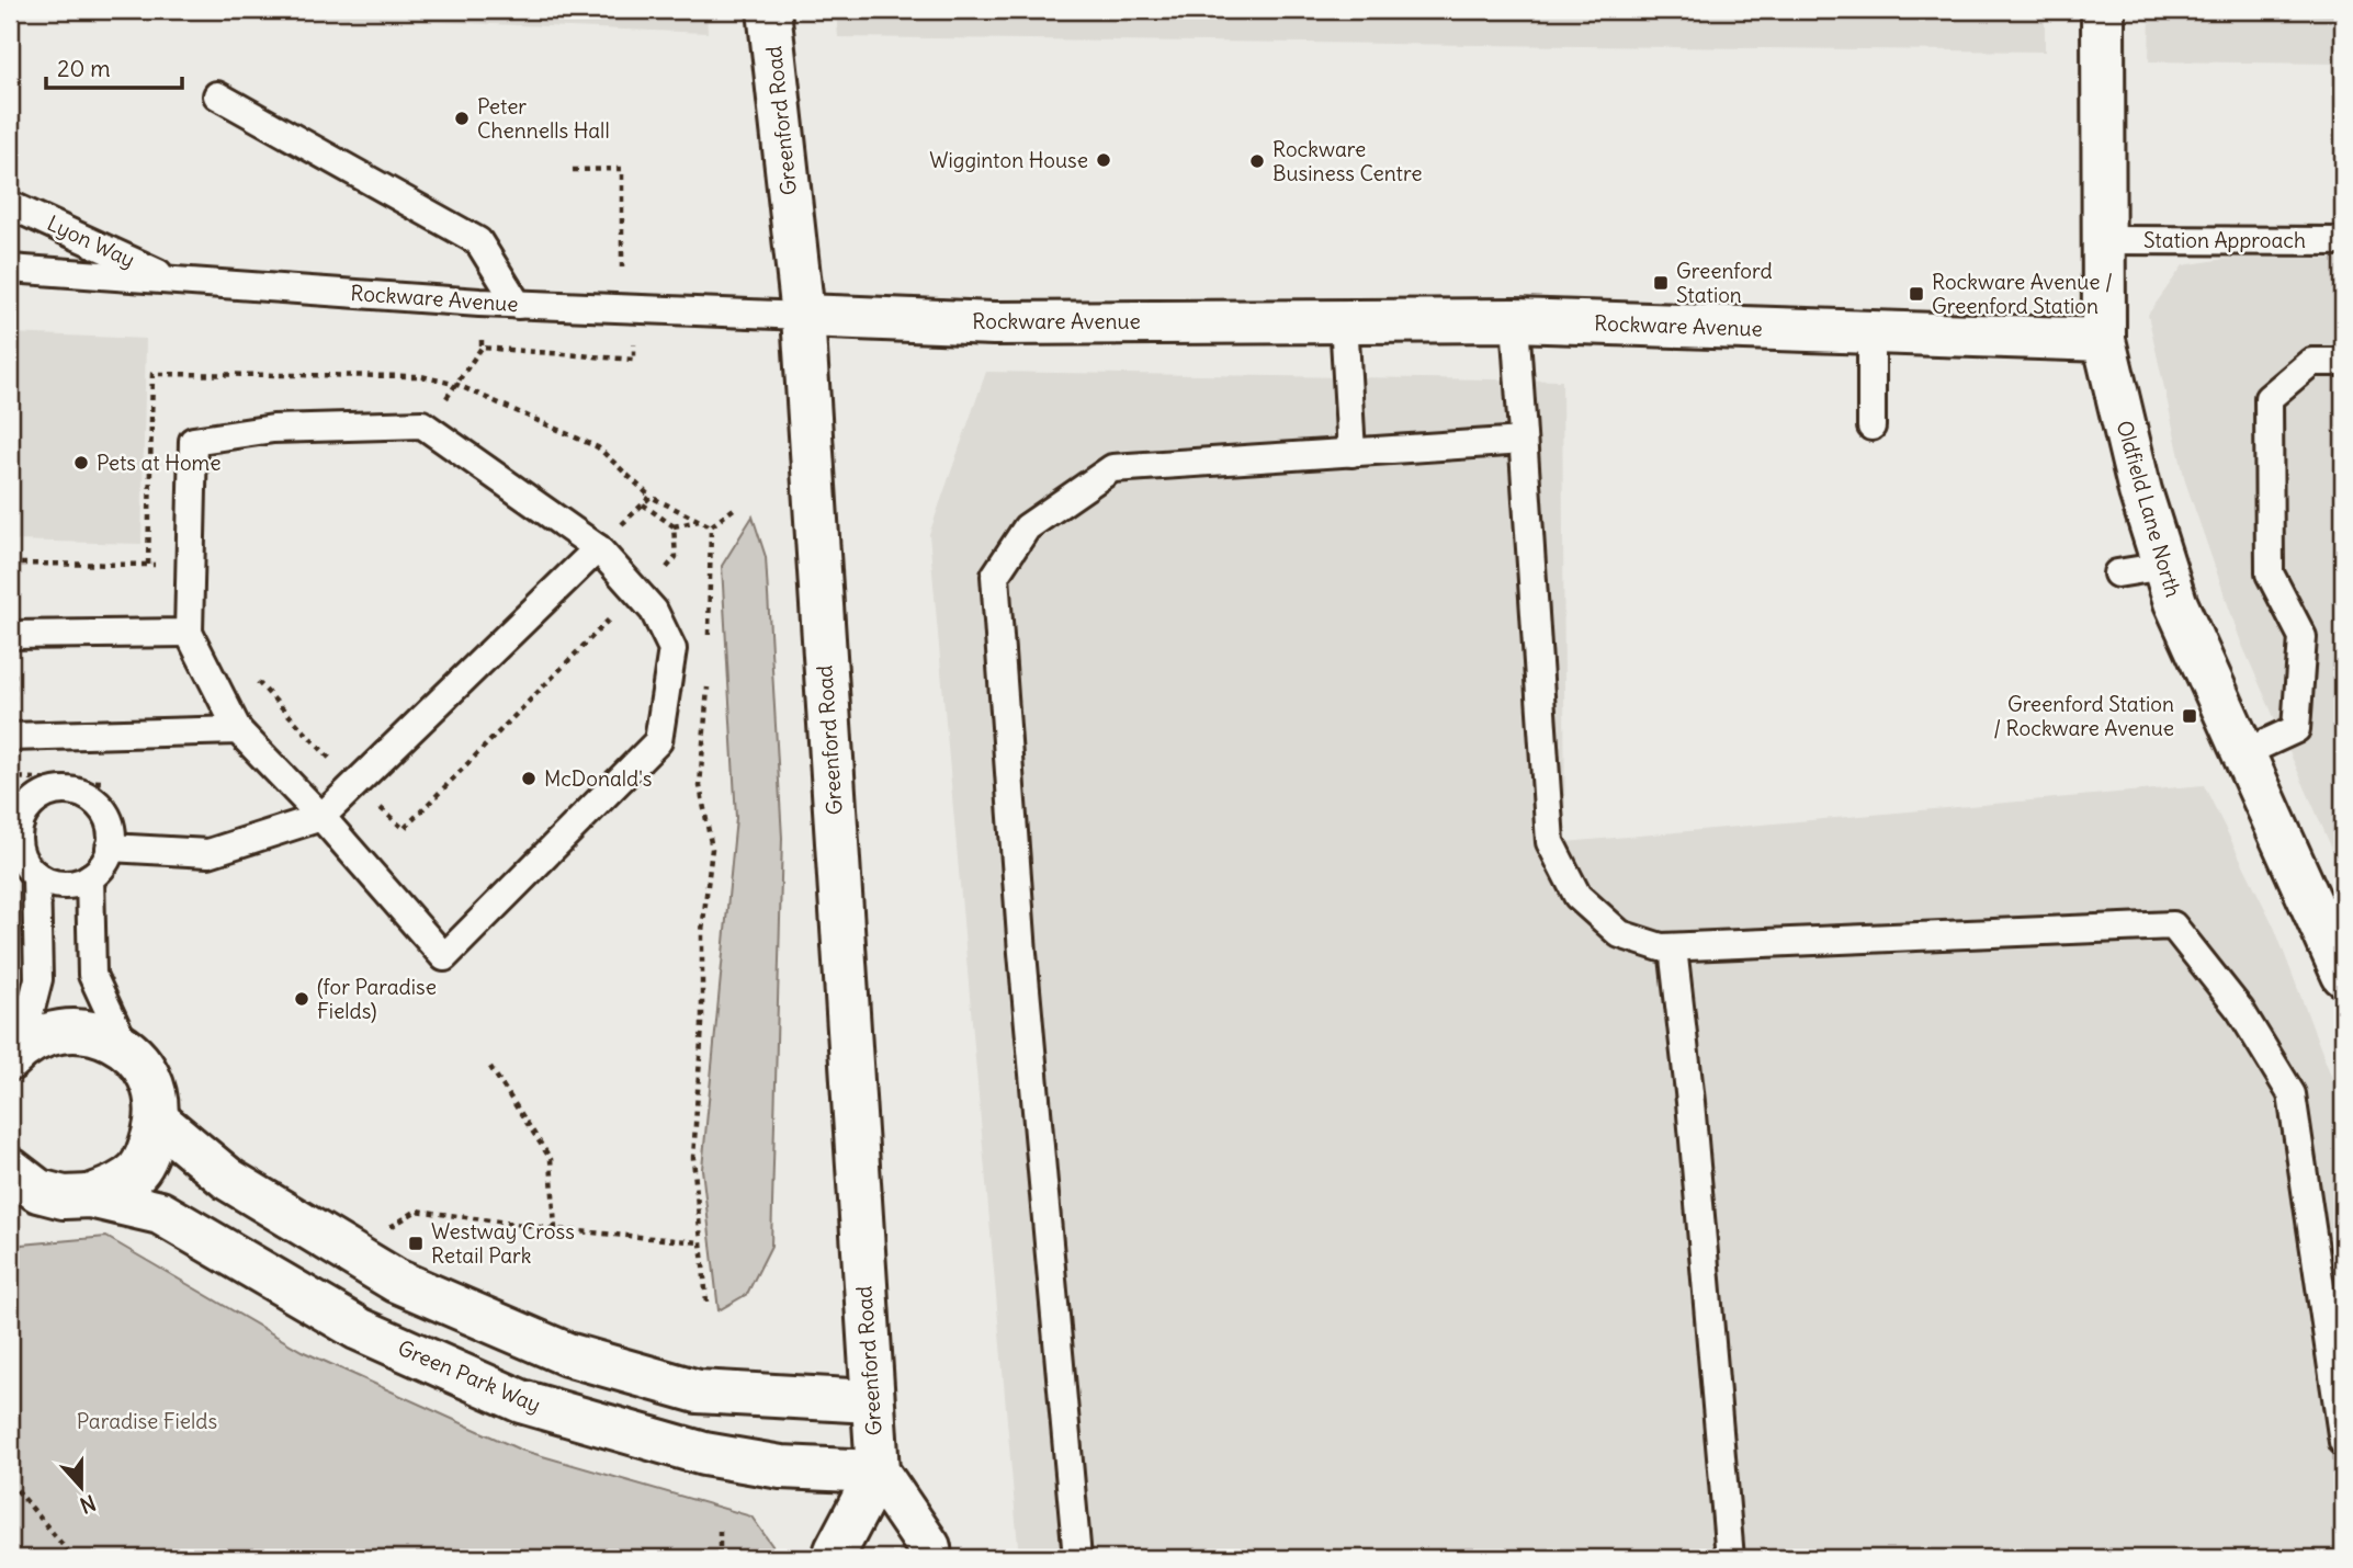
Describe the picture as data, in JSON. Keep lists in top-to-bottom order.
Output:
{
  "streets": {
    "street": [
      "Greenford Road",
      "Rockware Avenue",
      "Oldfield Lane North",
      "Green Park Way"
    ],
    "lane": ["Station Approach", "Lyon Way"]
  },
  "crossings": [
    ["Greenford Road", "Rockware Avenue"],
    ["Greenford Road", "Green Park Way"],
    ["Station Approach", "Oldfield Lane North"],
    ["Lyon Way", "Rockware Avenue"],
    ["Rockware Avenue", "Oldfield Lane North"]
  ],
  "parks": ["Paradise Fields"],
  "places": {
    "other": [
      "Peter Chennells Hall",
      "Wigginton House",
      "Rockware Business Centre",
      "Pets at Home",
      "McDonald's",
      "(for Paradise Fields)"
    ],
    "transit": [
      "Greenford Station",
      "Rockware Avenue / Greenford Station",
      "Greenford Station / Rockware Avenue",
      "Westway Cross Retail Park"
    ]
  },
  "scale_bar": "20 m",
  "north": "bottom"
}
